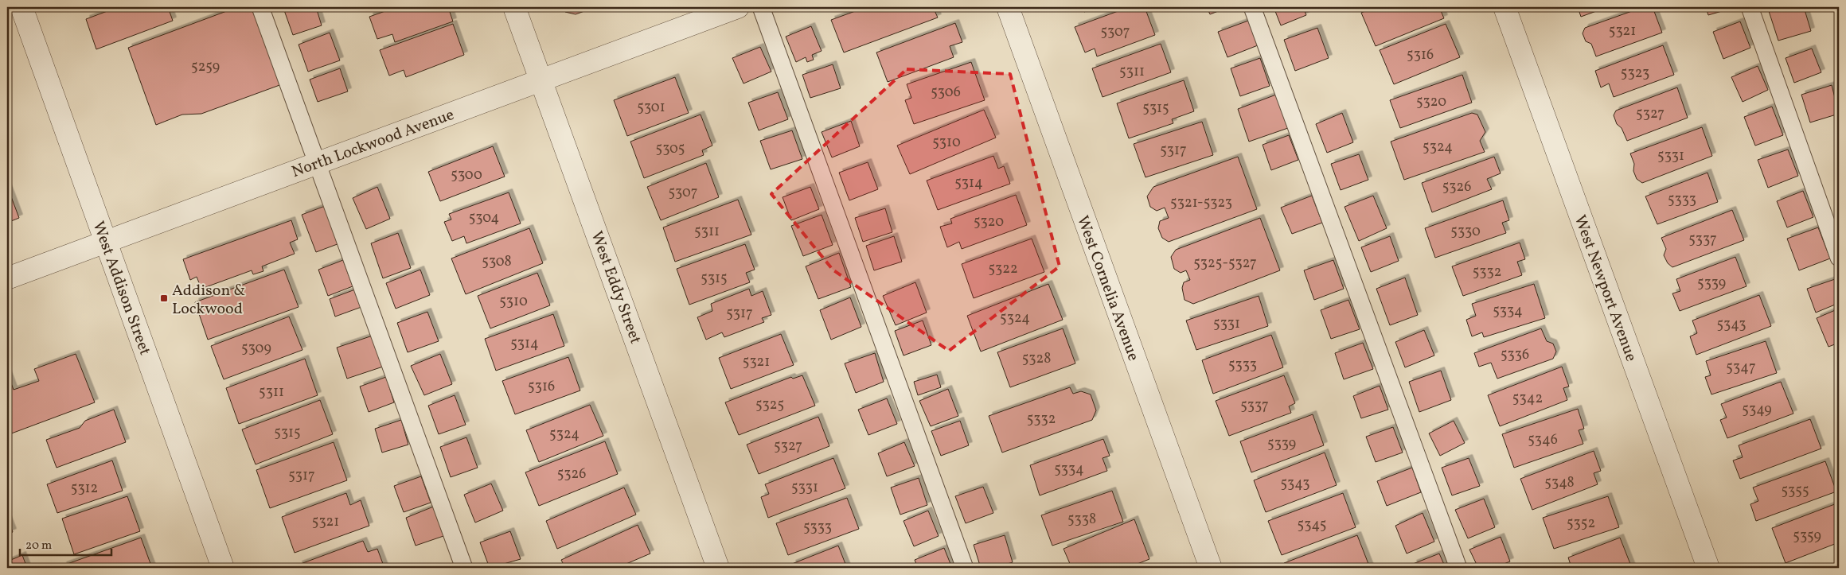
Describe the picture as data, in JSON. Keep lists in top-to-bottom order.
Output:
{
  "streets": {
    "street": [
      "North Lockwood Avenue",
      "West Eddy Street",
      "West Addison Street",
      "West Cornelia Avenue",
      "West Newport Avenue"
    ]
  },
  "crossings": [
    ["North Lockwood Avenue", "West Eddy Street"],
    ["North Lockwood Avenue", "West Addison Street"]
  ],
  "places": {
    "transit": ["Addison & Lockwood"]
  },
  "house_numbers": [
    "5321",
    "5307",
    "5316",
    "5259",
    "5311",
    "5323",
    "5306",
    "5320",
    "5301",
    "5315",
    "5327",
    "5310",
    "5324",
    "5305",
    "5317",
    "5331",
    "5300",
    "5314",
    "5326",
    "5307",
    "5333",
    "5321-5323",
    "5304",
    "5320",
    "5311",
    "5330",
    "5337",
    "5308",
    "5325-5327",
    "5322",
    "5332",
    "5315",
    "5339",
    "5310",
    "5334",
    "5317",
    "5324",
    "5331",
    "5343",
    "5314",
    "5309",
    "5336",
    "5328",
    "5321",
    "5333",
    "5347",
    "5316",
    "5311",
    "5342",
    "5325",
    "5337",
    "5349",
    "5332",
    "5315",
    "5324",
    "5346",
    "5339",
    "5327",
    "5334",
    "5326",
    "5317",
    "5348",
    "5343",
    "5331",
    "5312",
    "5355",
    "5338",
    "5321",
    "5352",
    "5345",
    "5333",
    "5359"
  ],
  "scale_bar": "20 m"
}
